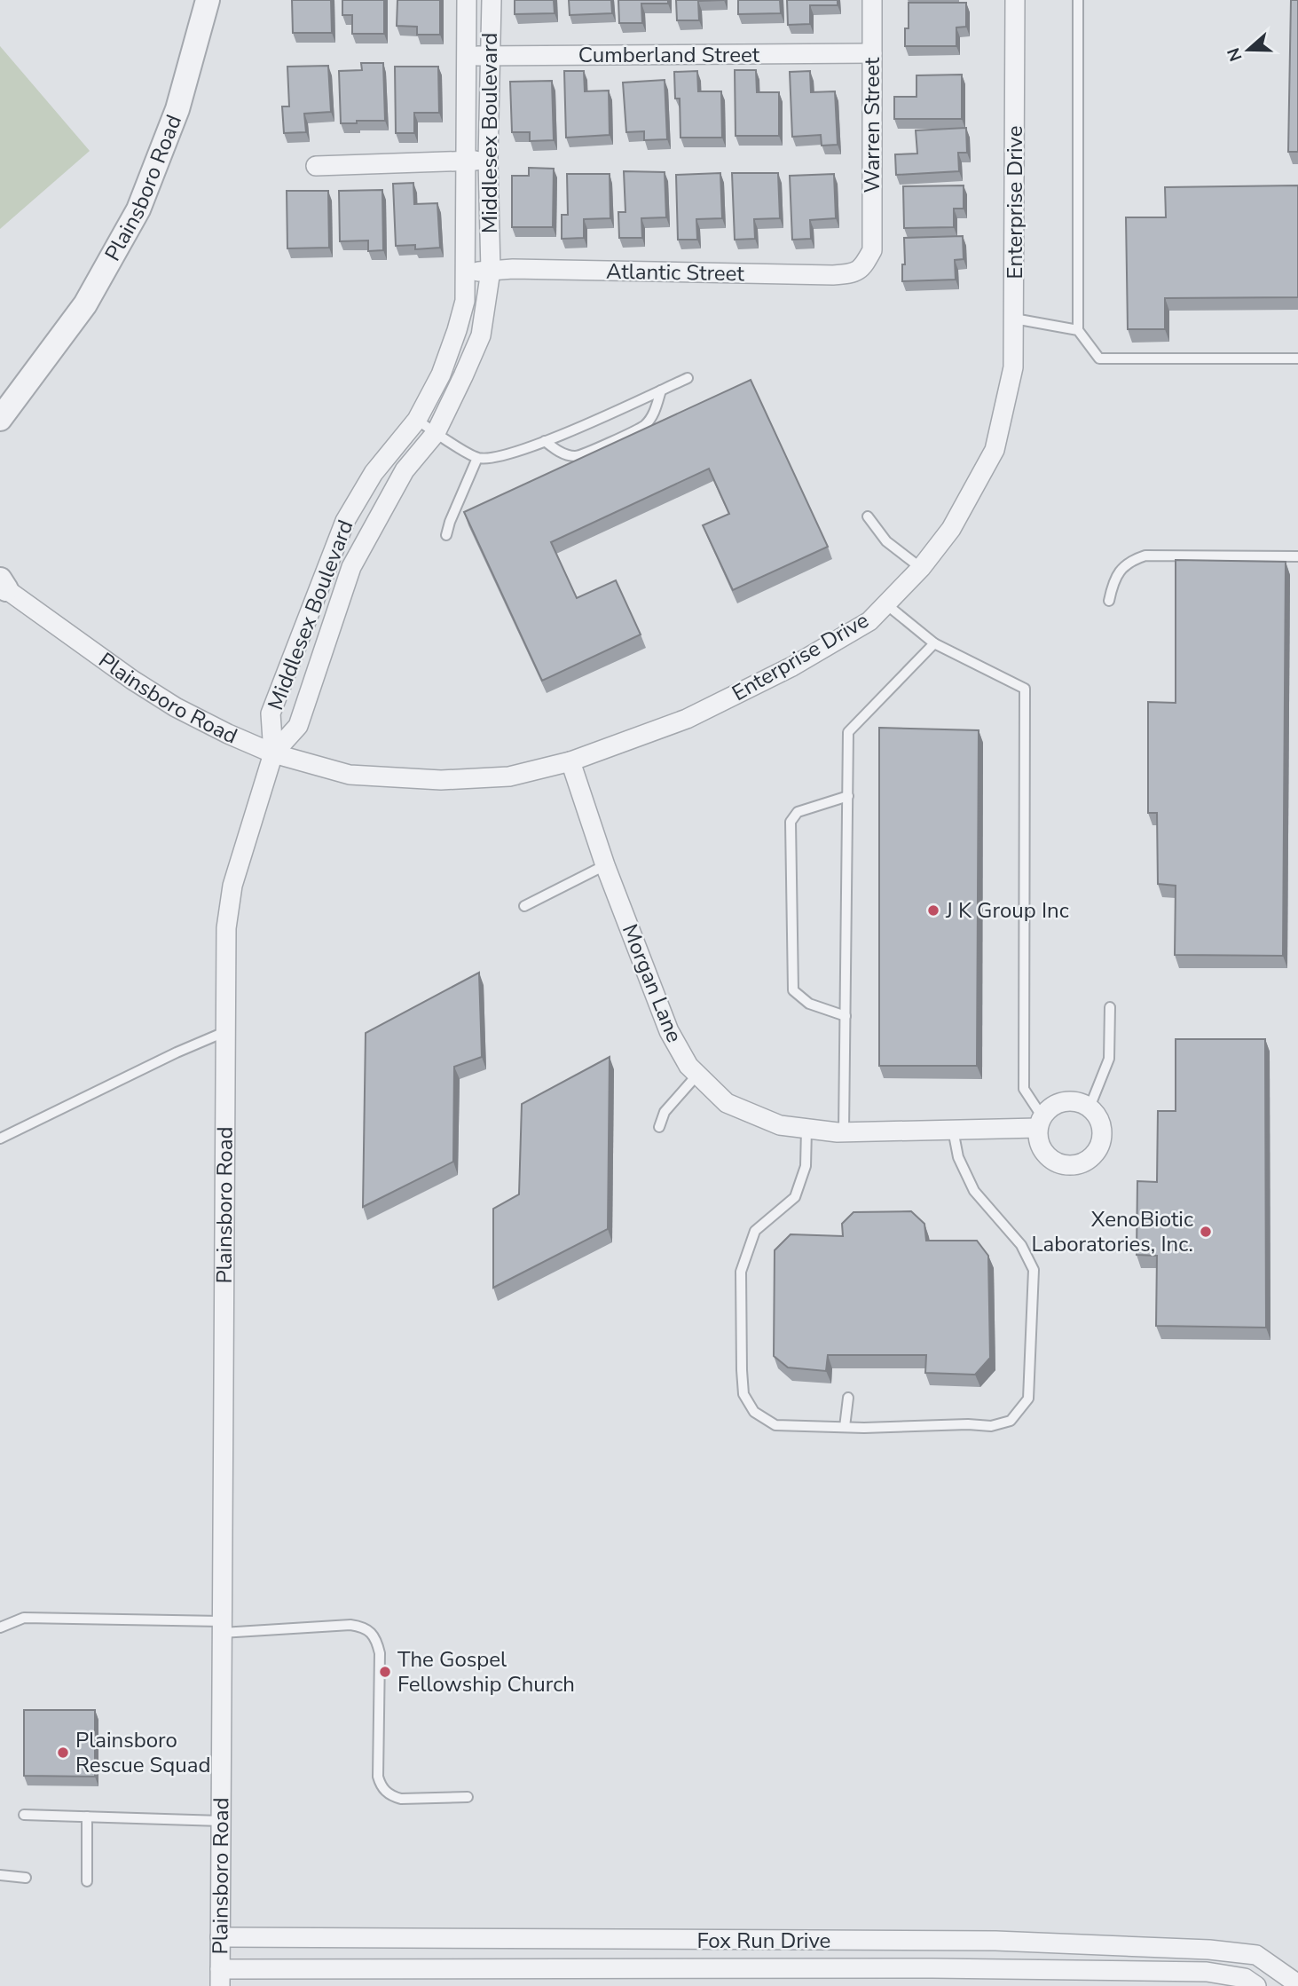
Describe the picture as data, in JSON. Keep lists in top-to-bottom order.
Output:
{
  "streets": {
    "street": [
      "Cumberland Street",
      "Warren Street",
      "Middlesex Boulevard",
      "Plainsboro Road",
      "Enterprise Drive",
      "Atlantic Street",
      "Morgan Lane",
      "Fox Run Drive"
    ]
  },
  "crossings": [
    ["Cumberland Street", "Warren Street"],
    ["Cumberland Street", "Middlesex Boulevard"],
    ["Warren Street", "Atlantic Street"],
    ["Middlesex Boulevard", "Plainsboro Road"],
    ["Middlesex Boulevard", "Enterprise Drive"],
    ["Middlesex Boulevard", "Atlantic Street"],
    ["Plainsboro Road", "Enterprise Drive"],
    ["Plainsboro Road", "Fox Run Drive"],
    ["Enterprise Drive", "Morgan Lane"]
  ],
  "places": [
    "J K Group Inc",
    "XenoBiotic Laboratories, Inc.",
    "The Gospel Fellowship Church",
    "Plainsboro Rescue Squad"
  ],
  "north": "left"
}
